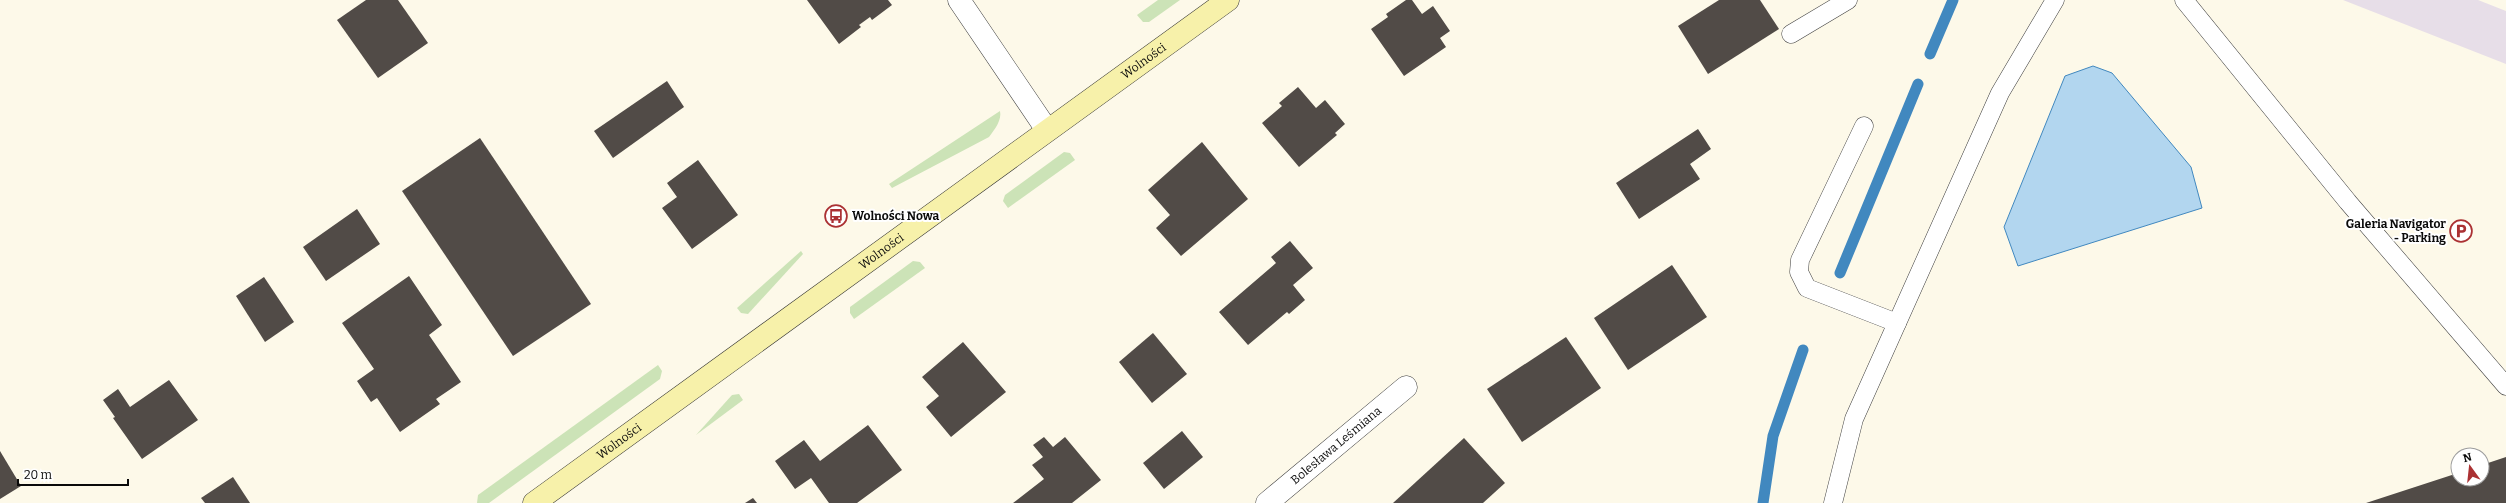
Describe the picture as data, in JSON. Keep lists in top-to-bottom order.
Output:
{
  "streets": {
    "main road": ["Wolności"],
    "street": ["Bolesława Leśmiana"]
  },
  "places": {
    "bus stop": ["Wolności Nowa"],
    "parking": ["Galeria Navigator - Parking"]
  },
  "scale_bar": "20 m",
  "north": "top"
}
